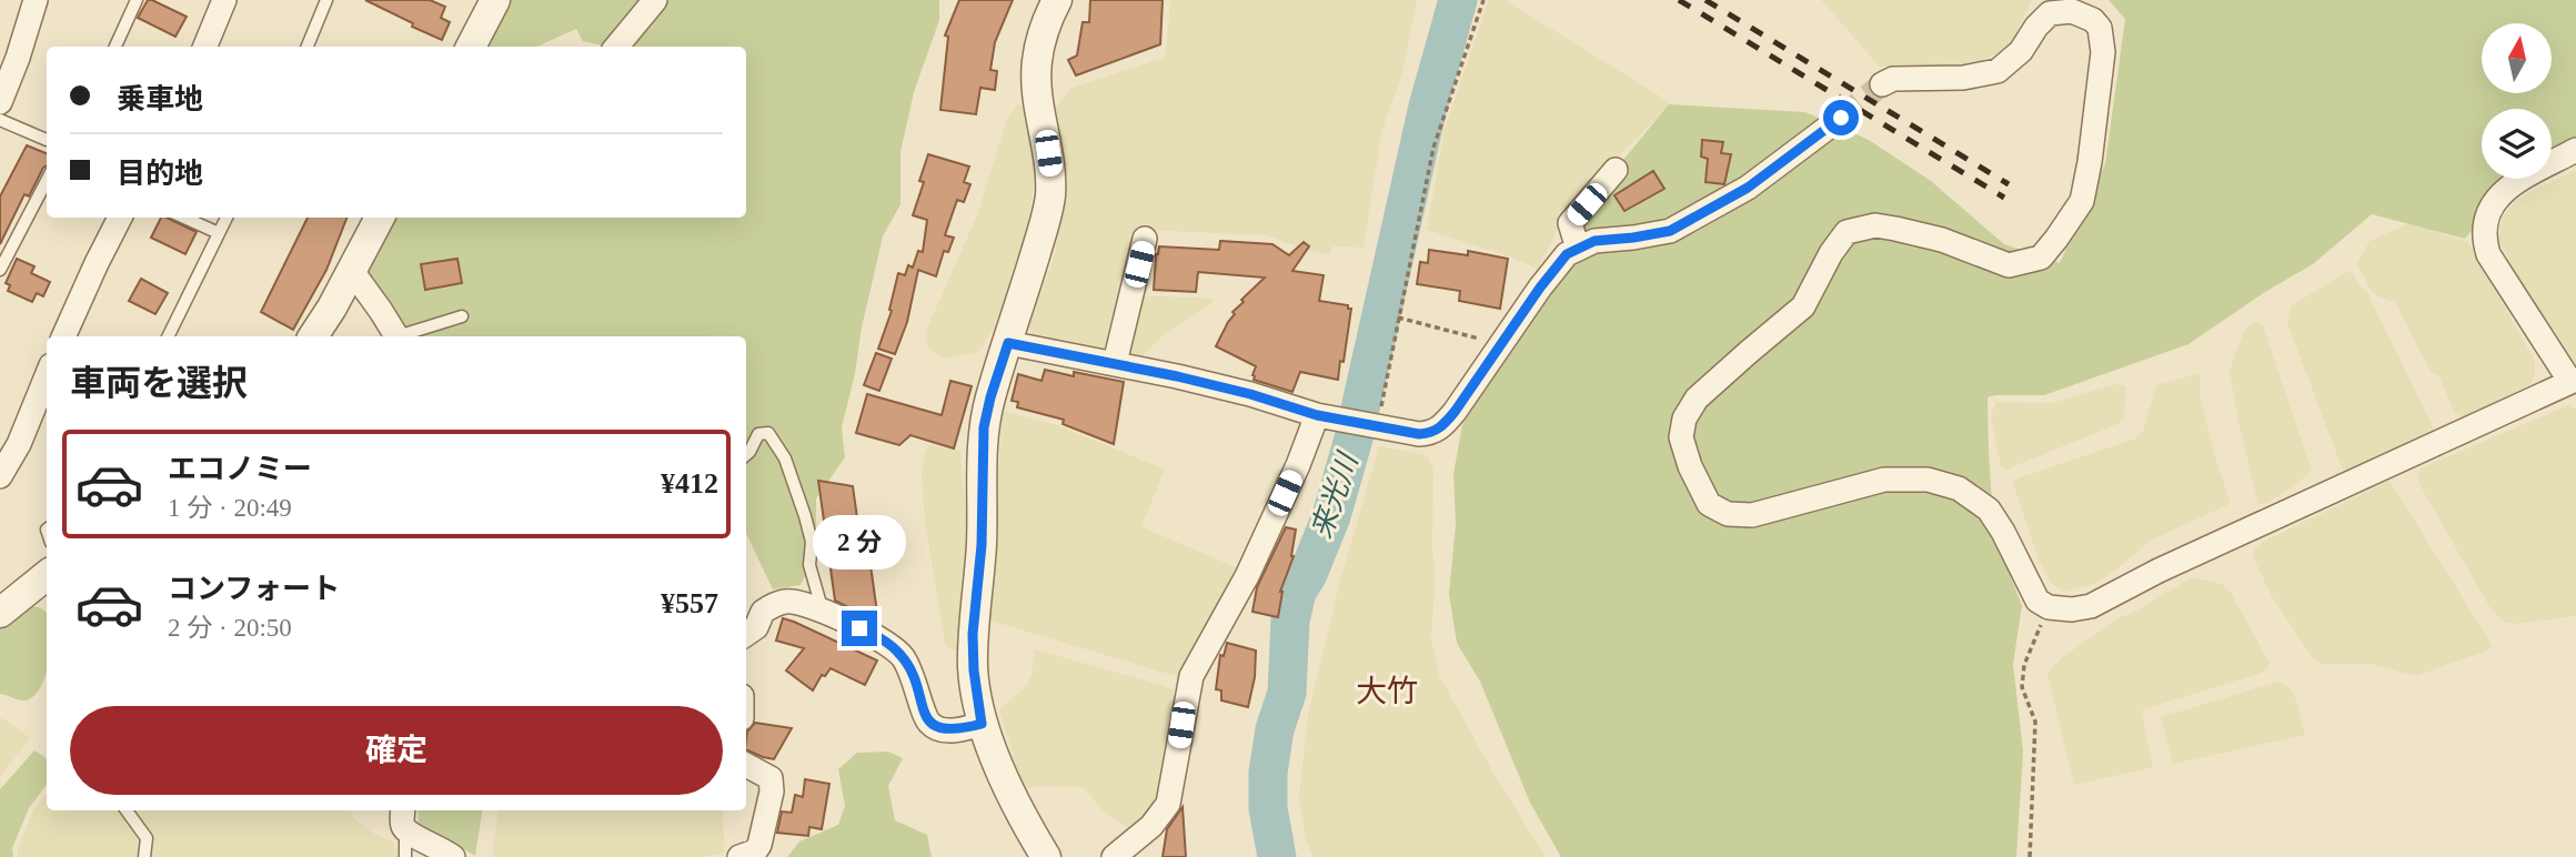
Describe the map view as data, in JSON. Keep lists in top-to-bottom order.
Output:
{
  "districts": ["大竹"],
  "water": ["来光川"],
  "north": "top",
  "page": {
    "banner": ["乗車地", "目的地"],
    "heading": "車両を選択",
    "list": [
      {
        "name": "エコノミー",
        "note": "1 分 · 20:49",
        "value": "¥412"
      },
      {
        "name": "コンフォート",
        "note": "2 分 · 20:50",
        "value": "¥557"
      }
    ],
    "bubble": "2 分",
    "buttons": "確定"
  }
}
